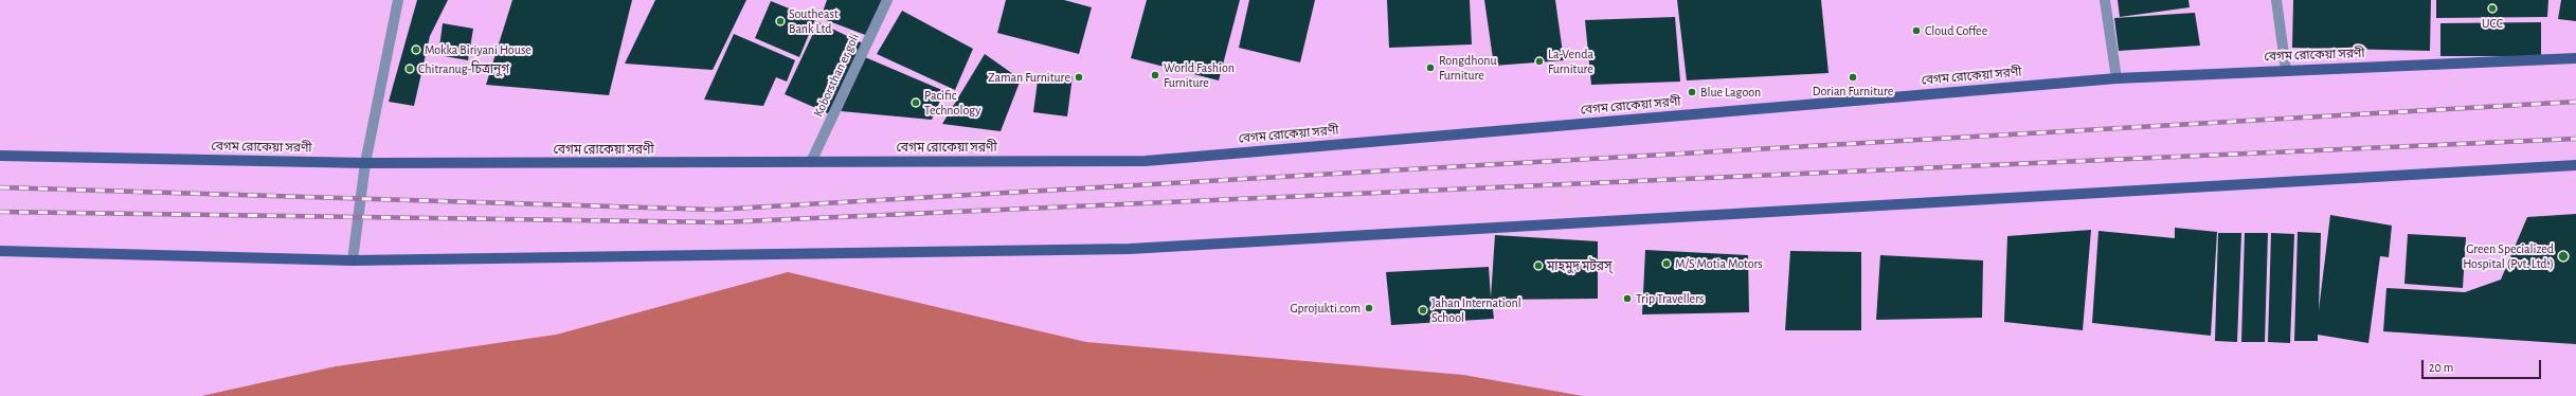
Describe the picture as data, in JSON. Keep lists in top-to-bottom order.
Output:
{
  "streets": {
    "main road": ["বেগম রোকেয়া সরণী"],
    "street": ["Koborsthan er goli"]
  },
  "crossings": [
    ["বেগম রোকেয়া সরণী", "Koborsthan er goli"]
  ],
  "places": [
    "UCC",
    "Southeast Bank Ltd",
    "Cloud Coffee",
    "Mokka Biriyani House",
    "La-Venda Furniture",
    "Rongdhonu Furniture",
    "Chitranug-চিত্রানুগ",
    "World Fashion Furniture",
    "Zaman Furniture",
    "Dorian Furniture",
    "Blue Lagoon",
    "Pacific Technology",
    "Green Specialized Hospital (Pvt. Ltd.)",
    "M/S Motia Motors",
    "মাহমুদ মটরস্",
    "Trip Travellers",
    "Gprojukti.com",
    "Jahan Internationl School"
  ],
  "scale_bar": "20 m"
}
